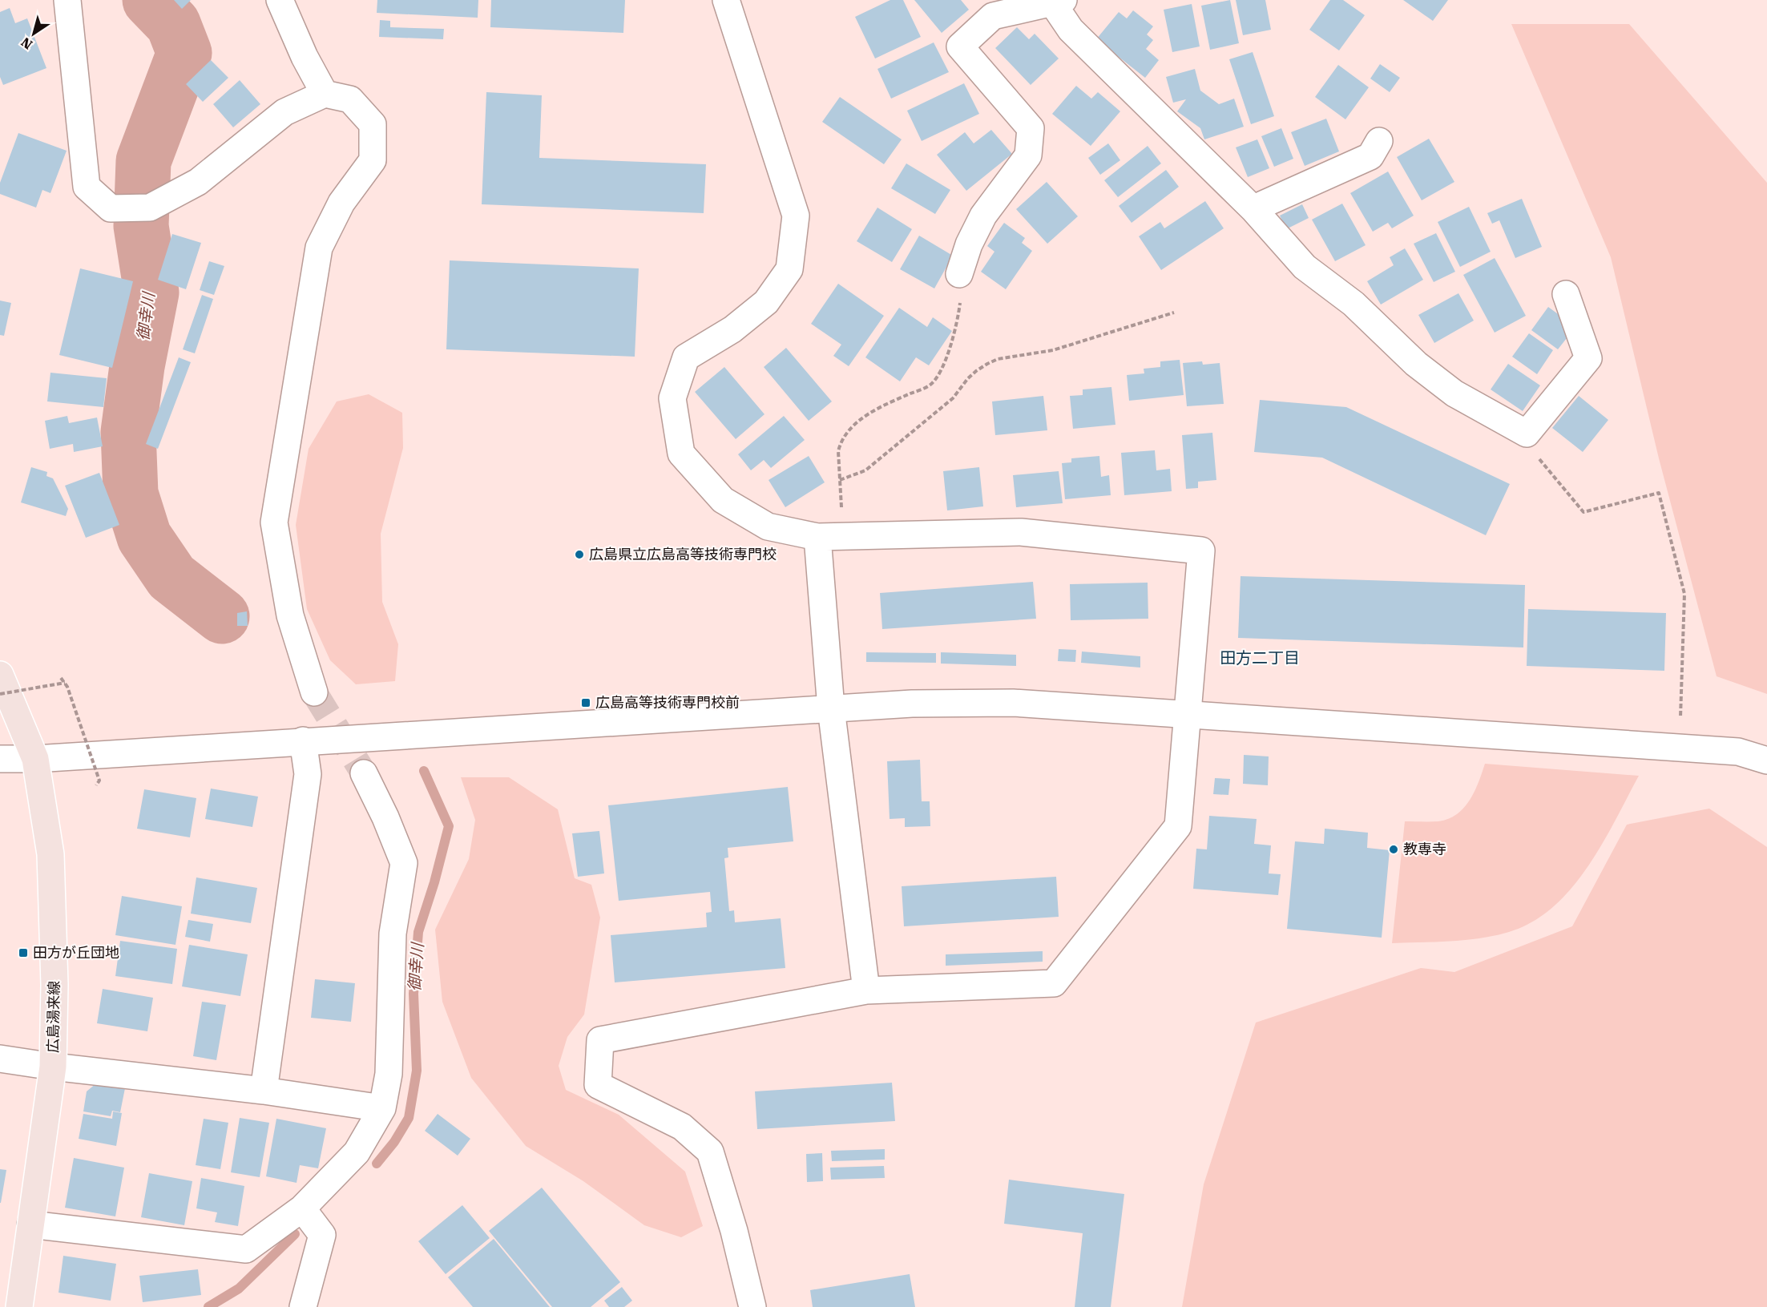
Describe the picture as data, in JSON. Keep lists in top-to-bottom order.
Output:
{
  "streets": {
    "main road": ["広島湯来線"]
  },
  "districts": ["田方二丁目"],
  "water": ["御幸川"],
  "places": {
    "other": ["広島県立広島高等技術専門校", "教専寺"],
    "transit": ["広島高等技術専門校前", "田方が丘団地"]
  },
  "north": "bottom left"
}
